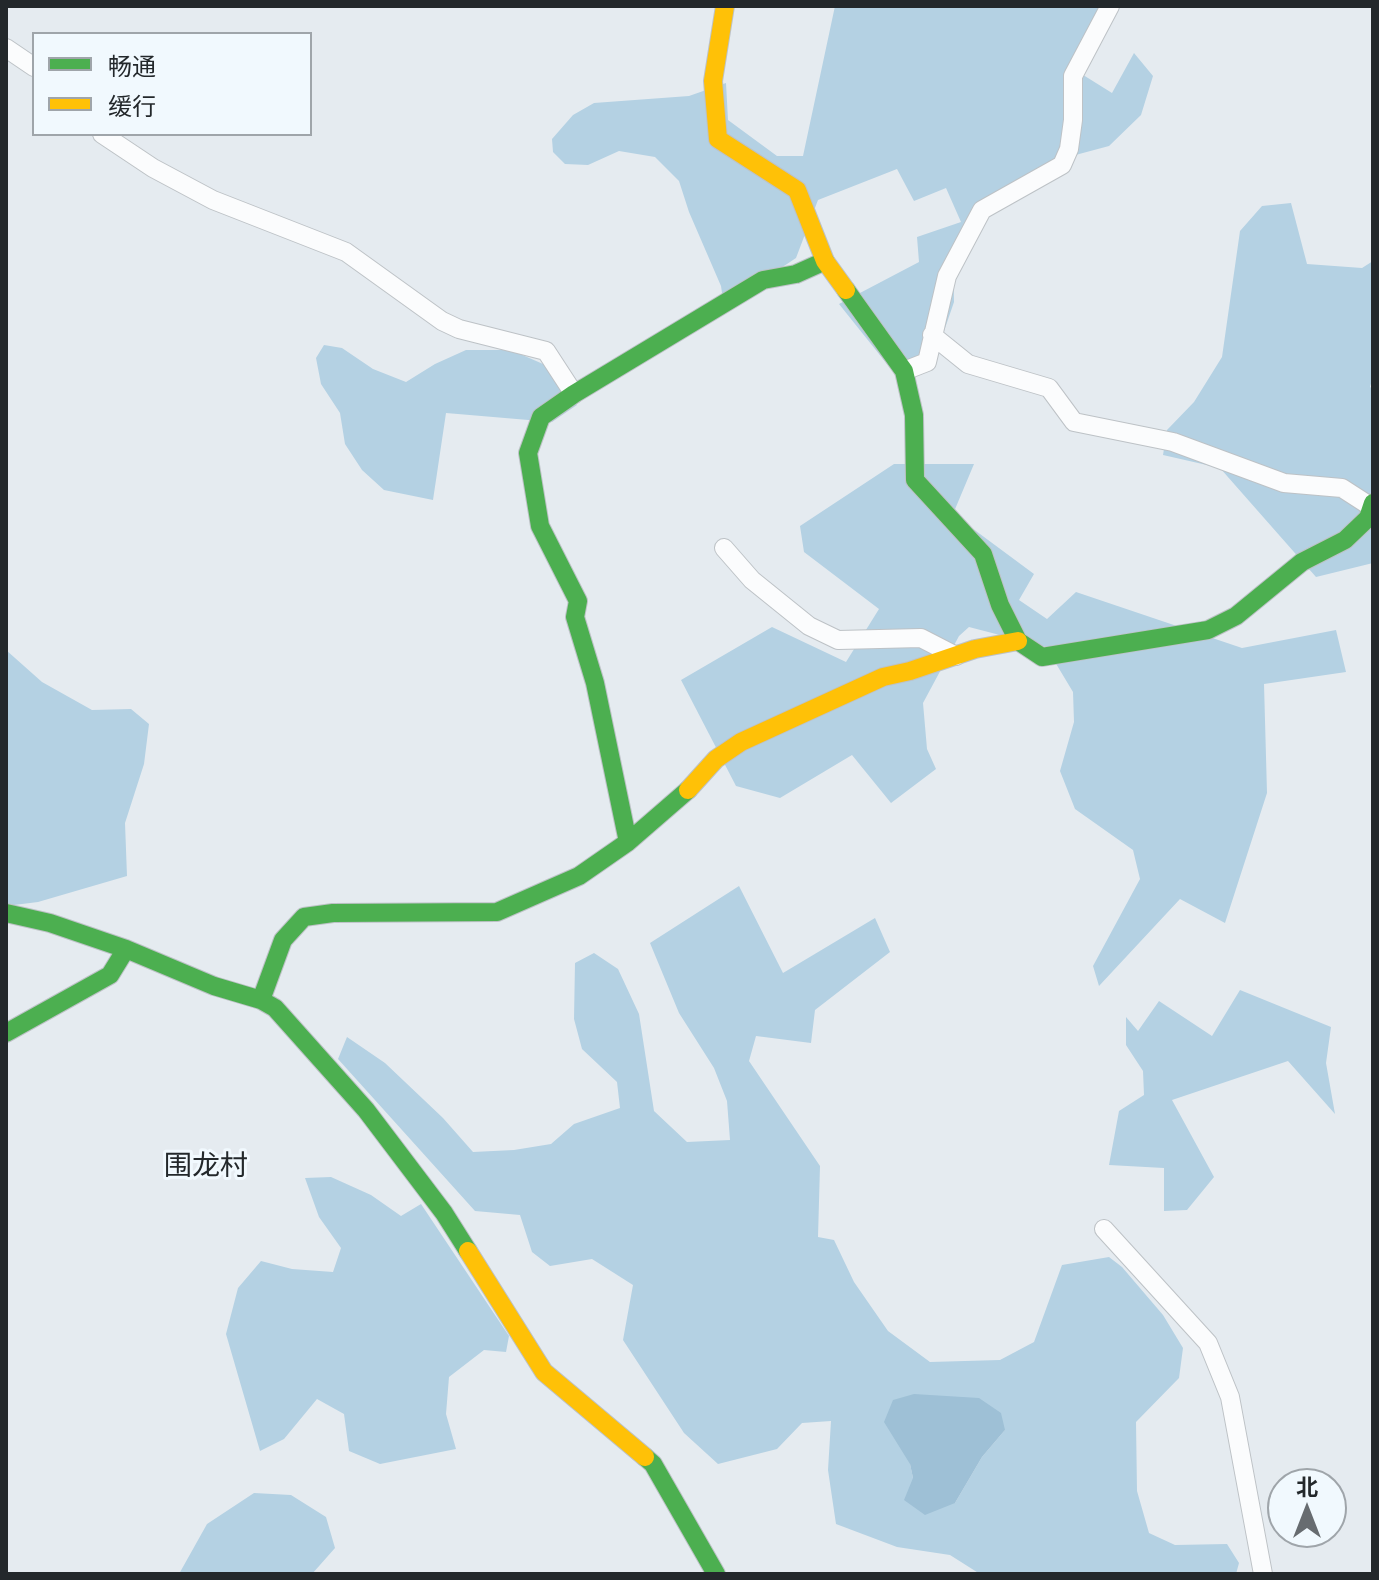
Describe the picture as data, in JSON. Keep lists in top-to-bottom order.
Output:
{
  "districts": ["围龙村"],
  "legend": ["畅通", "缓行"],
  "north": "top"
}
